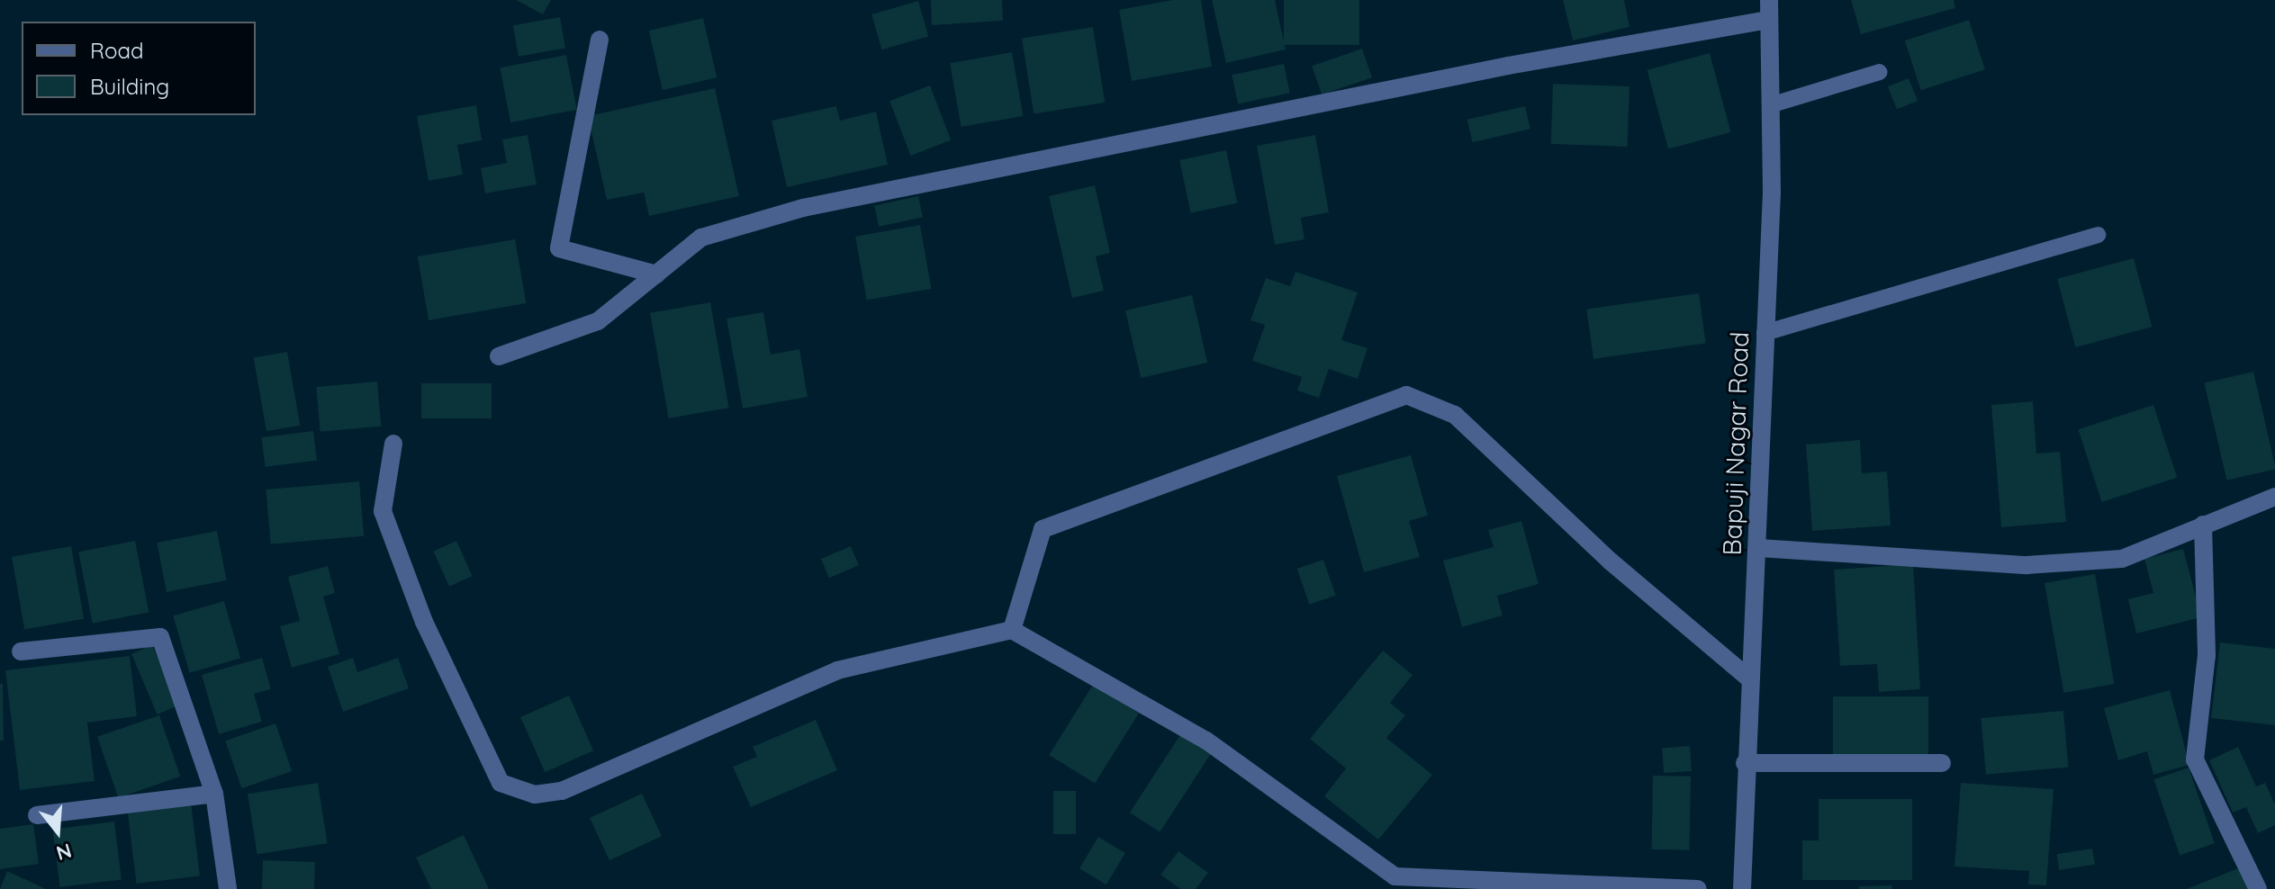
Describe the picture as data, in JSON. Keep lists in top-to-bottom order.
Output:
{
  "streets": {
    "street": ["Bapuji Nagar Road"]
  },
  "legend": ["Road", "Building"],
  "north": "bottom"
}
